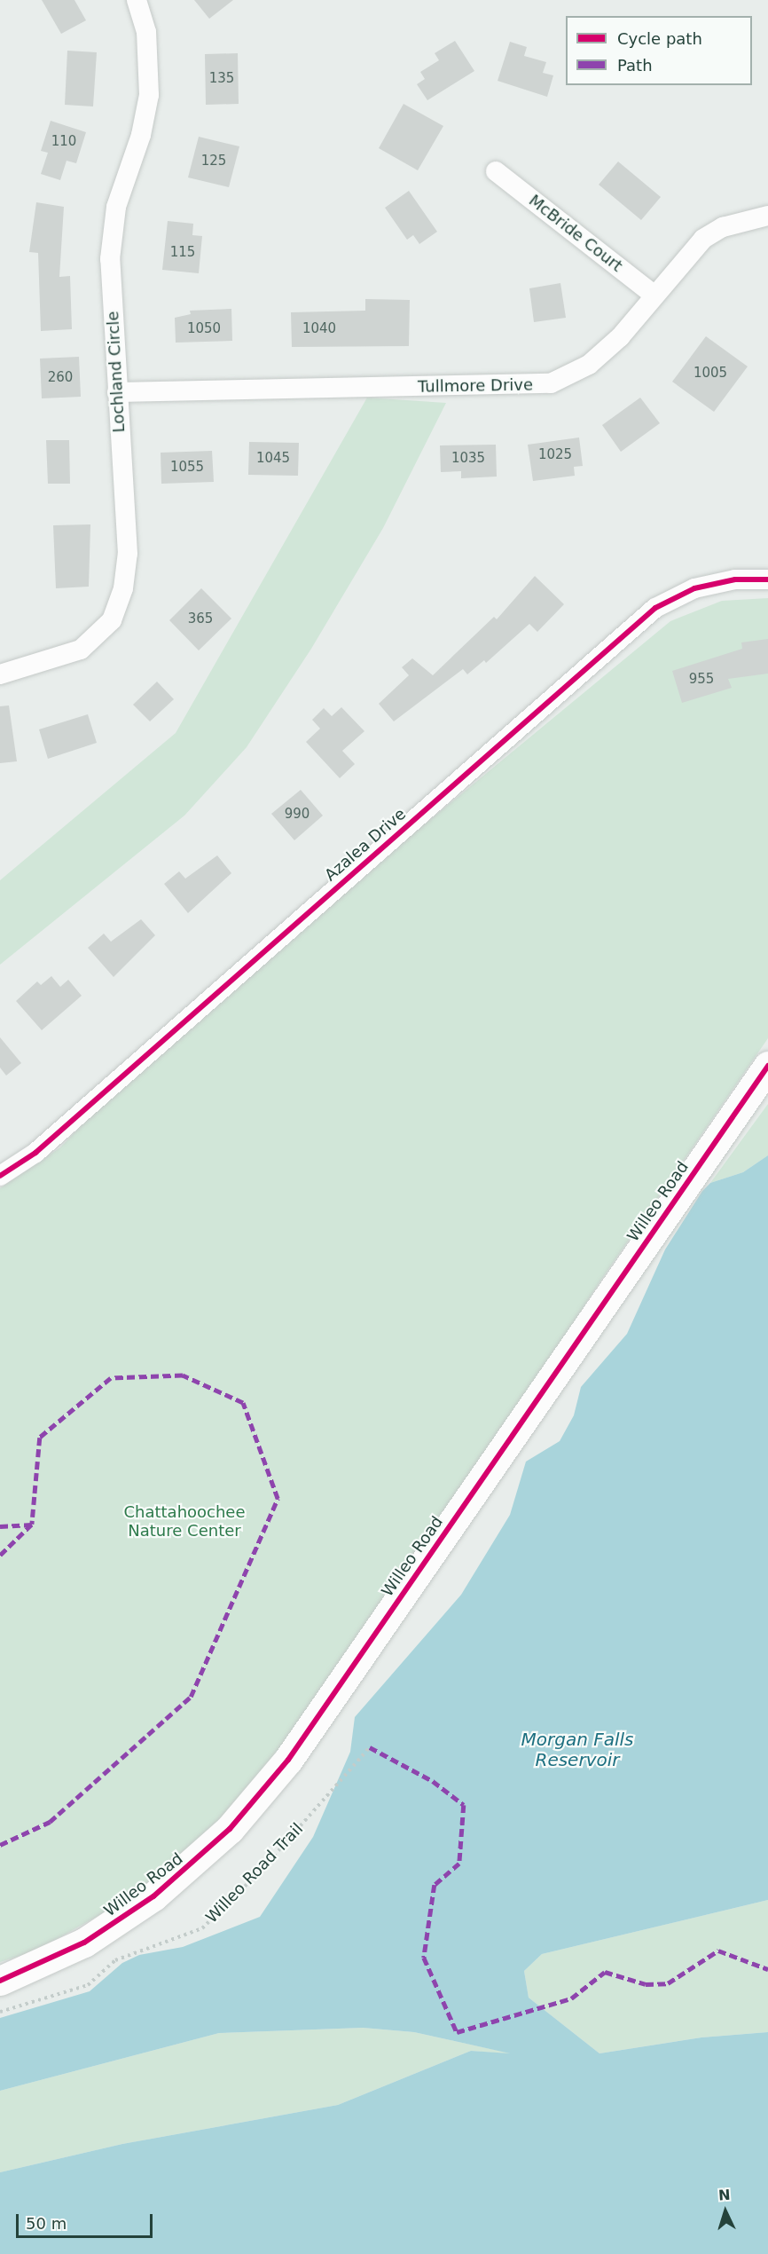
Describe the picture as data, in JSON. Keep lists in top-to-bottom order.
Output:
{
  "streets": {
    "street": [
      "McBride Court",
      "Lochland Circle",
      "Tullmore Drive",
      "Azalea Drive",
      "Willeo Road"
    ],
    "path": ["Willeo Road Trail"]
  },
  "crossings": [
    ["McBride Court", "Tullmore Drive"],
    ["Lochland Circle", "Tullmore Drive"]
  ],
  "water": ["Morgan Falls Reservoir"],
  "parks": ["Chattahoochee Nature Center"],
  "house_numbers": [
    "135",
    "110",
    "125",
    "115",
    "1050",
    "1040",
    "1005",
    "260",
    "1025",
    "1045",
    "1035",
    "1055",
    "365",
    "955",
    "990"
  ],
  "legend": ["Cycle path", "Path"],
  "scale_bar": "50 m",
  "north": "top"
}
